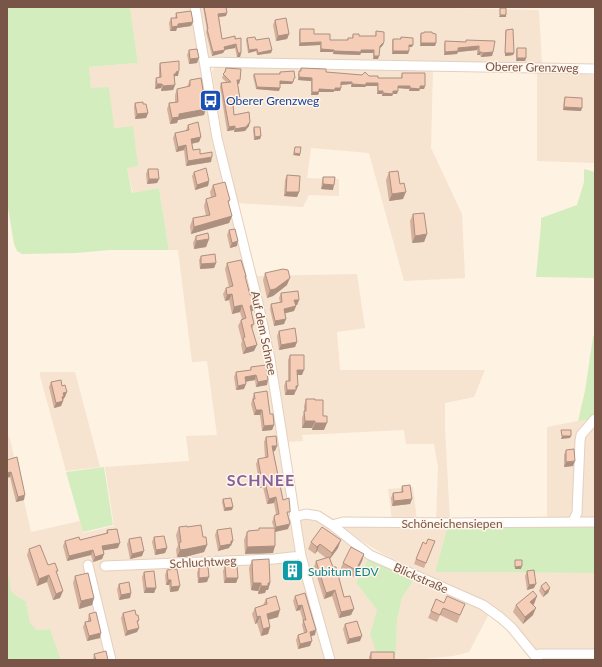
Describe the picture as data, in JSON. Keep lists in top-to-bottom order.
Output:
{
  "streets": {
    "street": [
      "Oberer Grenzweg",
      "Auf dem Schnee",
      "Schöneichensiepen",
      "Schluchtweg",
      "Blickstraße"
    ]
  },
  "crossings": [
    ["Oberer Grenzweg", "Auf dem Schnee"],
    ["Auf dem Schnee", "Schluchtweg"],
    ["Auf dem Schnee", "Blickstraße"],
    ["Schöneichensiepen", "Blickstraße"]
  ],
  "districts": ["SCHNEE"],
  "places": {
    "bus stop": ["Oberer Grenzweg"],
    "building": ["Subitum EDV"]
  }
}
